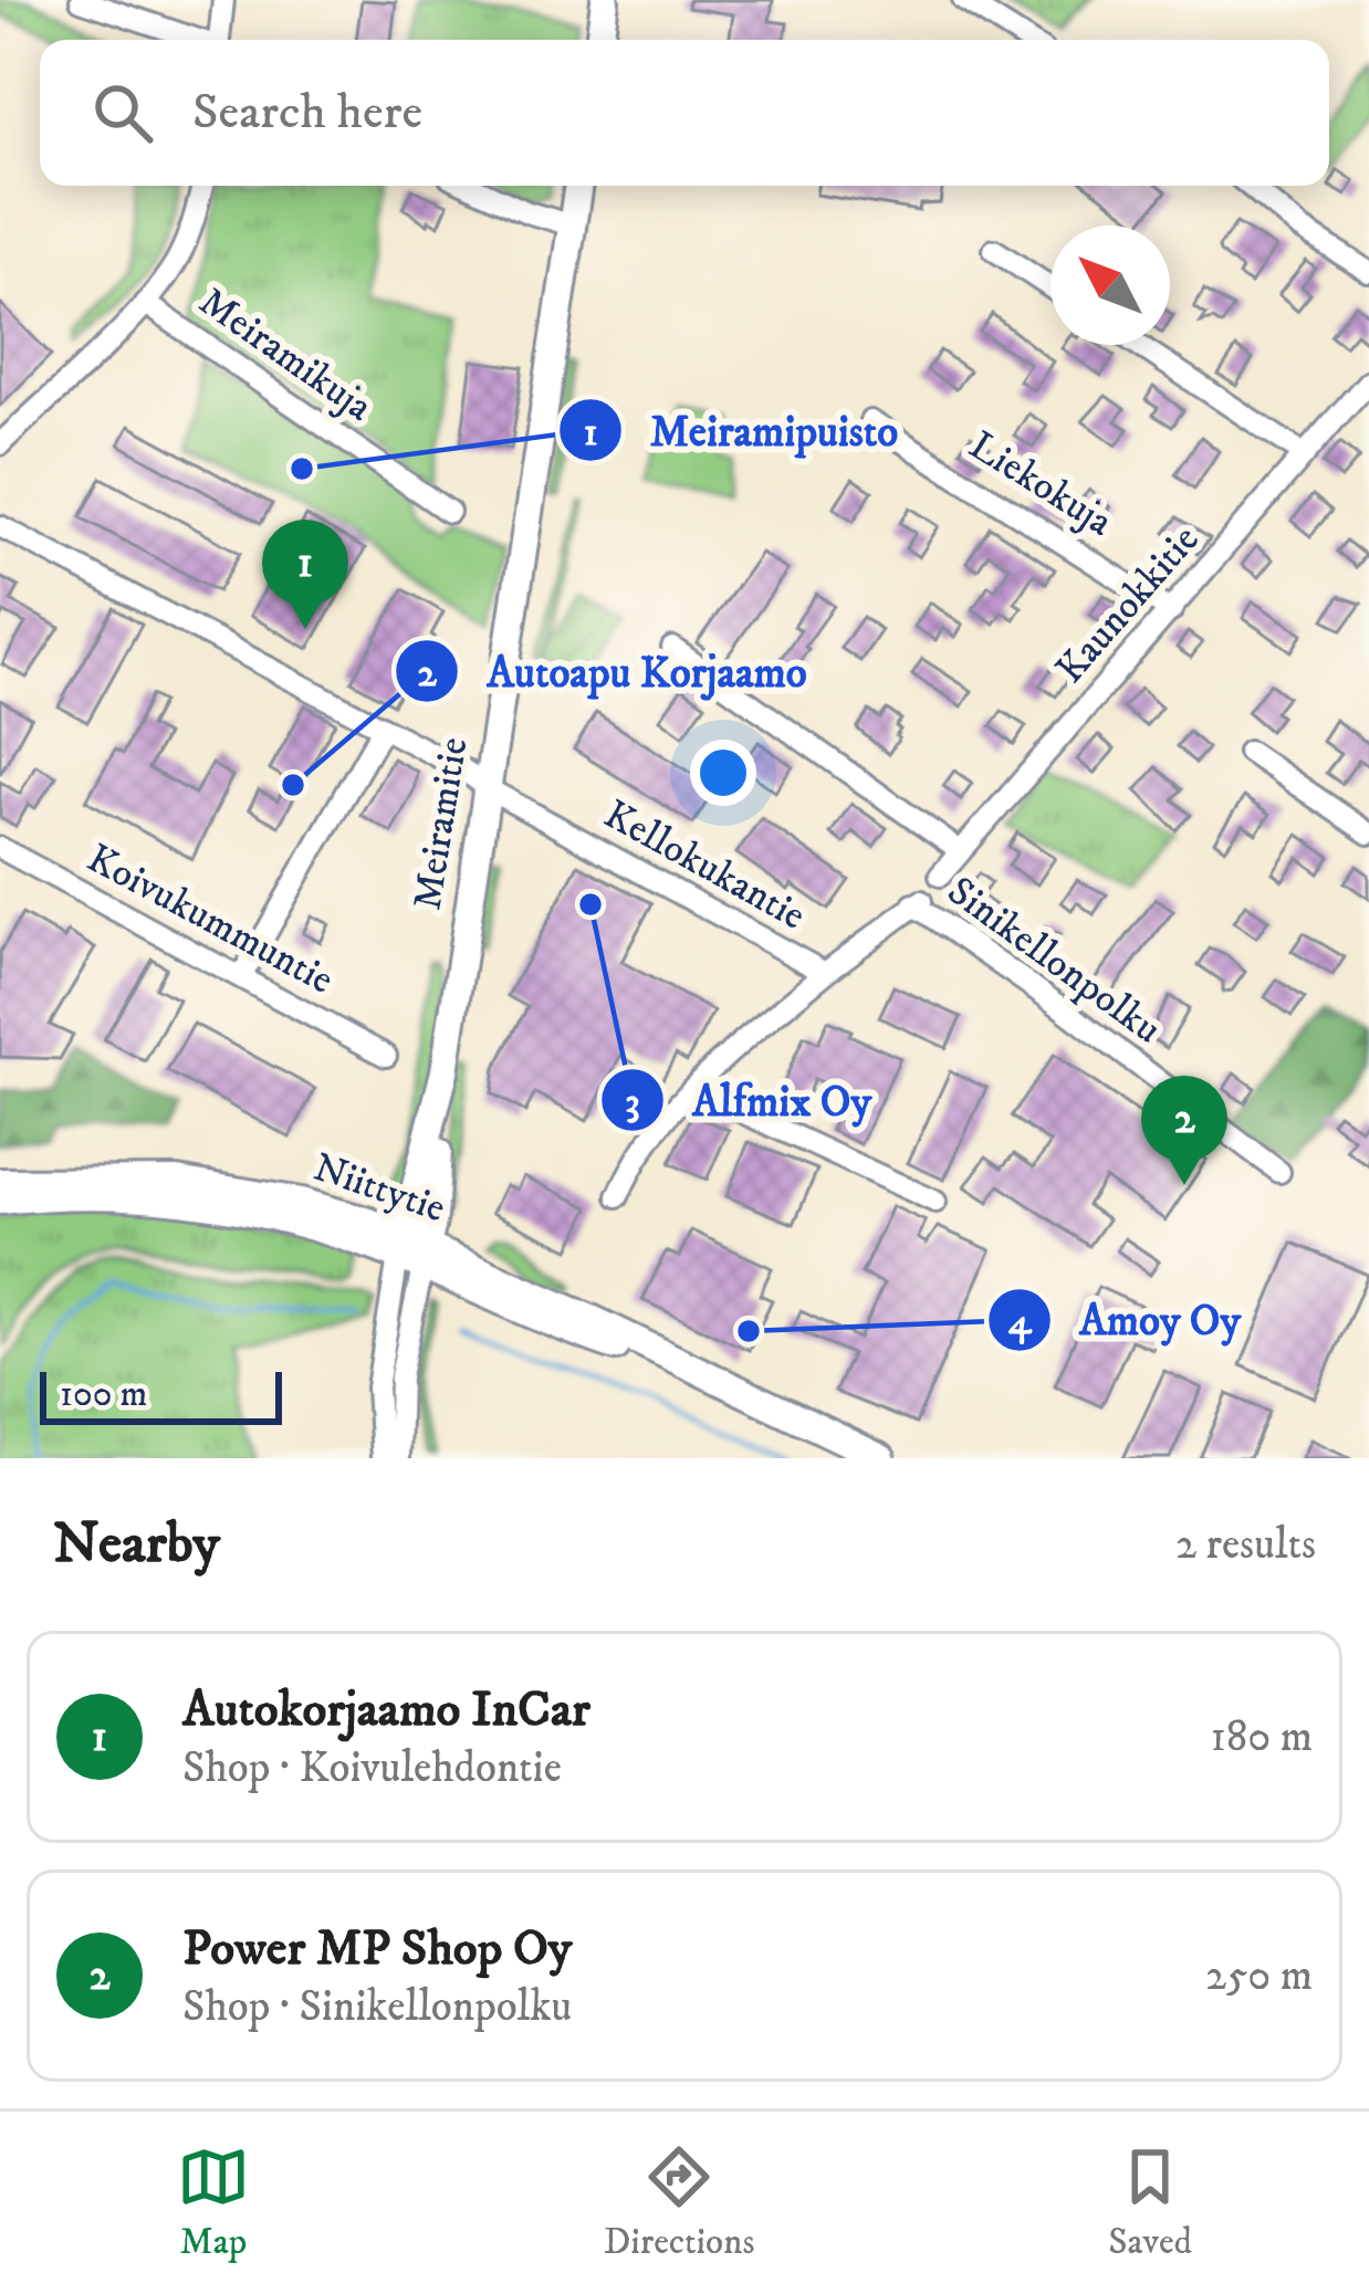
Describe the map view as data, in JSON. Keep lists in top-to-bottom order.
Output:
{
  "streets": {
    "main road": ["Meiramitie", "Niittytie"],
    "street": [
      "Meiramikuja",
      "Liekokuja",
      "Kaunokkitie",
      "Kellokukantie",
      "Koivukummuntie",
      "Sinikellonpolku"
    ]
  },
  "crossings": [
    ["Liekokuja", "Kaunokkitie"],
    ["Meiramitie", "Kellokukantie"],
    ["Meiramitie", "Niittytie"],
    ["Kellokukantie", "Sinikellonpolku"]
  ],
  "places": [
    "Meiramipuisto",
    "Autoapu Korjaamo",
    "Alfmix Oy",
    "Amoy Oy"
  ],
  "scale_bar": "100 m",
  "north": "top left",
  "page": {
    "search": "Search here",
    "pins": ["1", "2"],
    "scale": "100 m",
    "heading": ["Nearby", "2 results"],
    "list": [
      {
        "mark": "1",
        "name": "Autokorjaamo InCar",
        "note": "Shop · Koivulehdontie",
        "value": "180 m"
      },
      {
        "mark": "2",
        "name": "Power MP Shop Oy",
        "note": "Shop · Sinikellonpolku",
        "value": "250 m"
      }
    ],
    "nav": ["Map", "Directions", "Saved"]
  }
}
